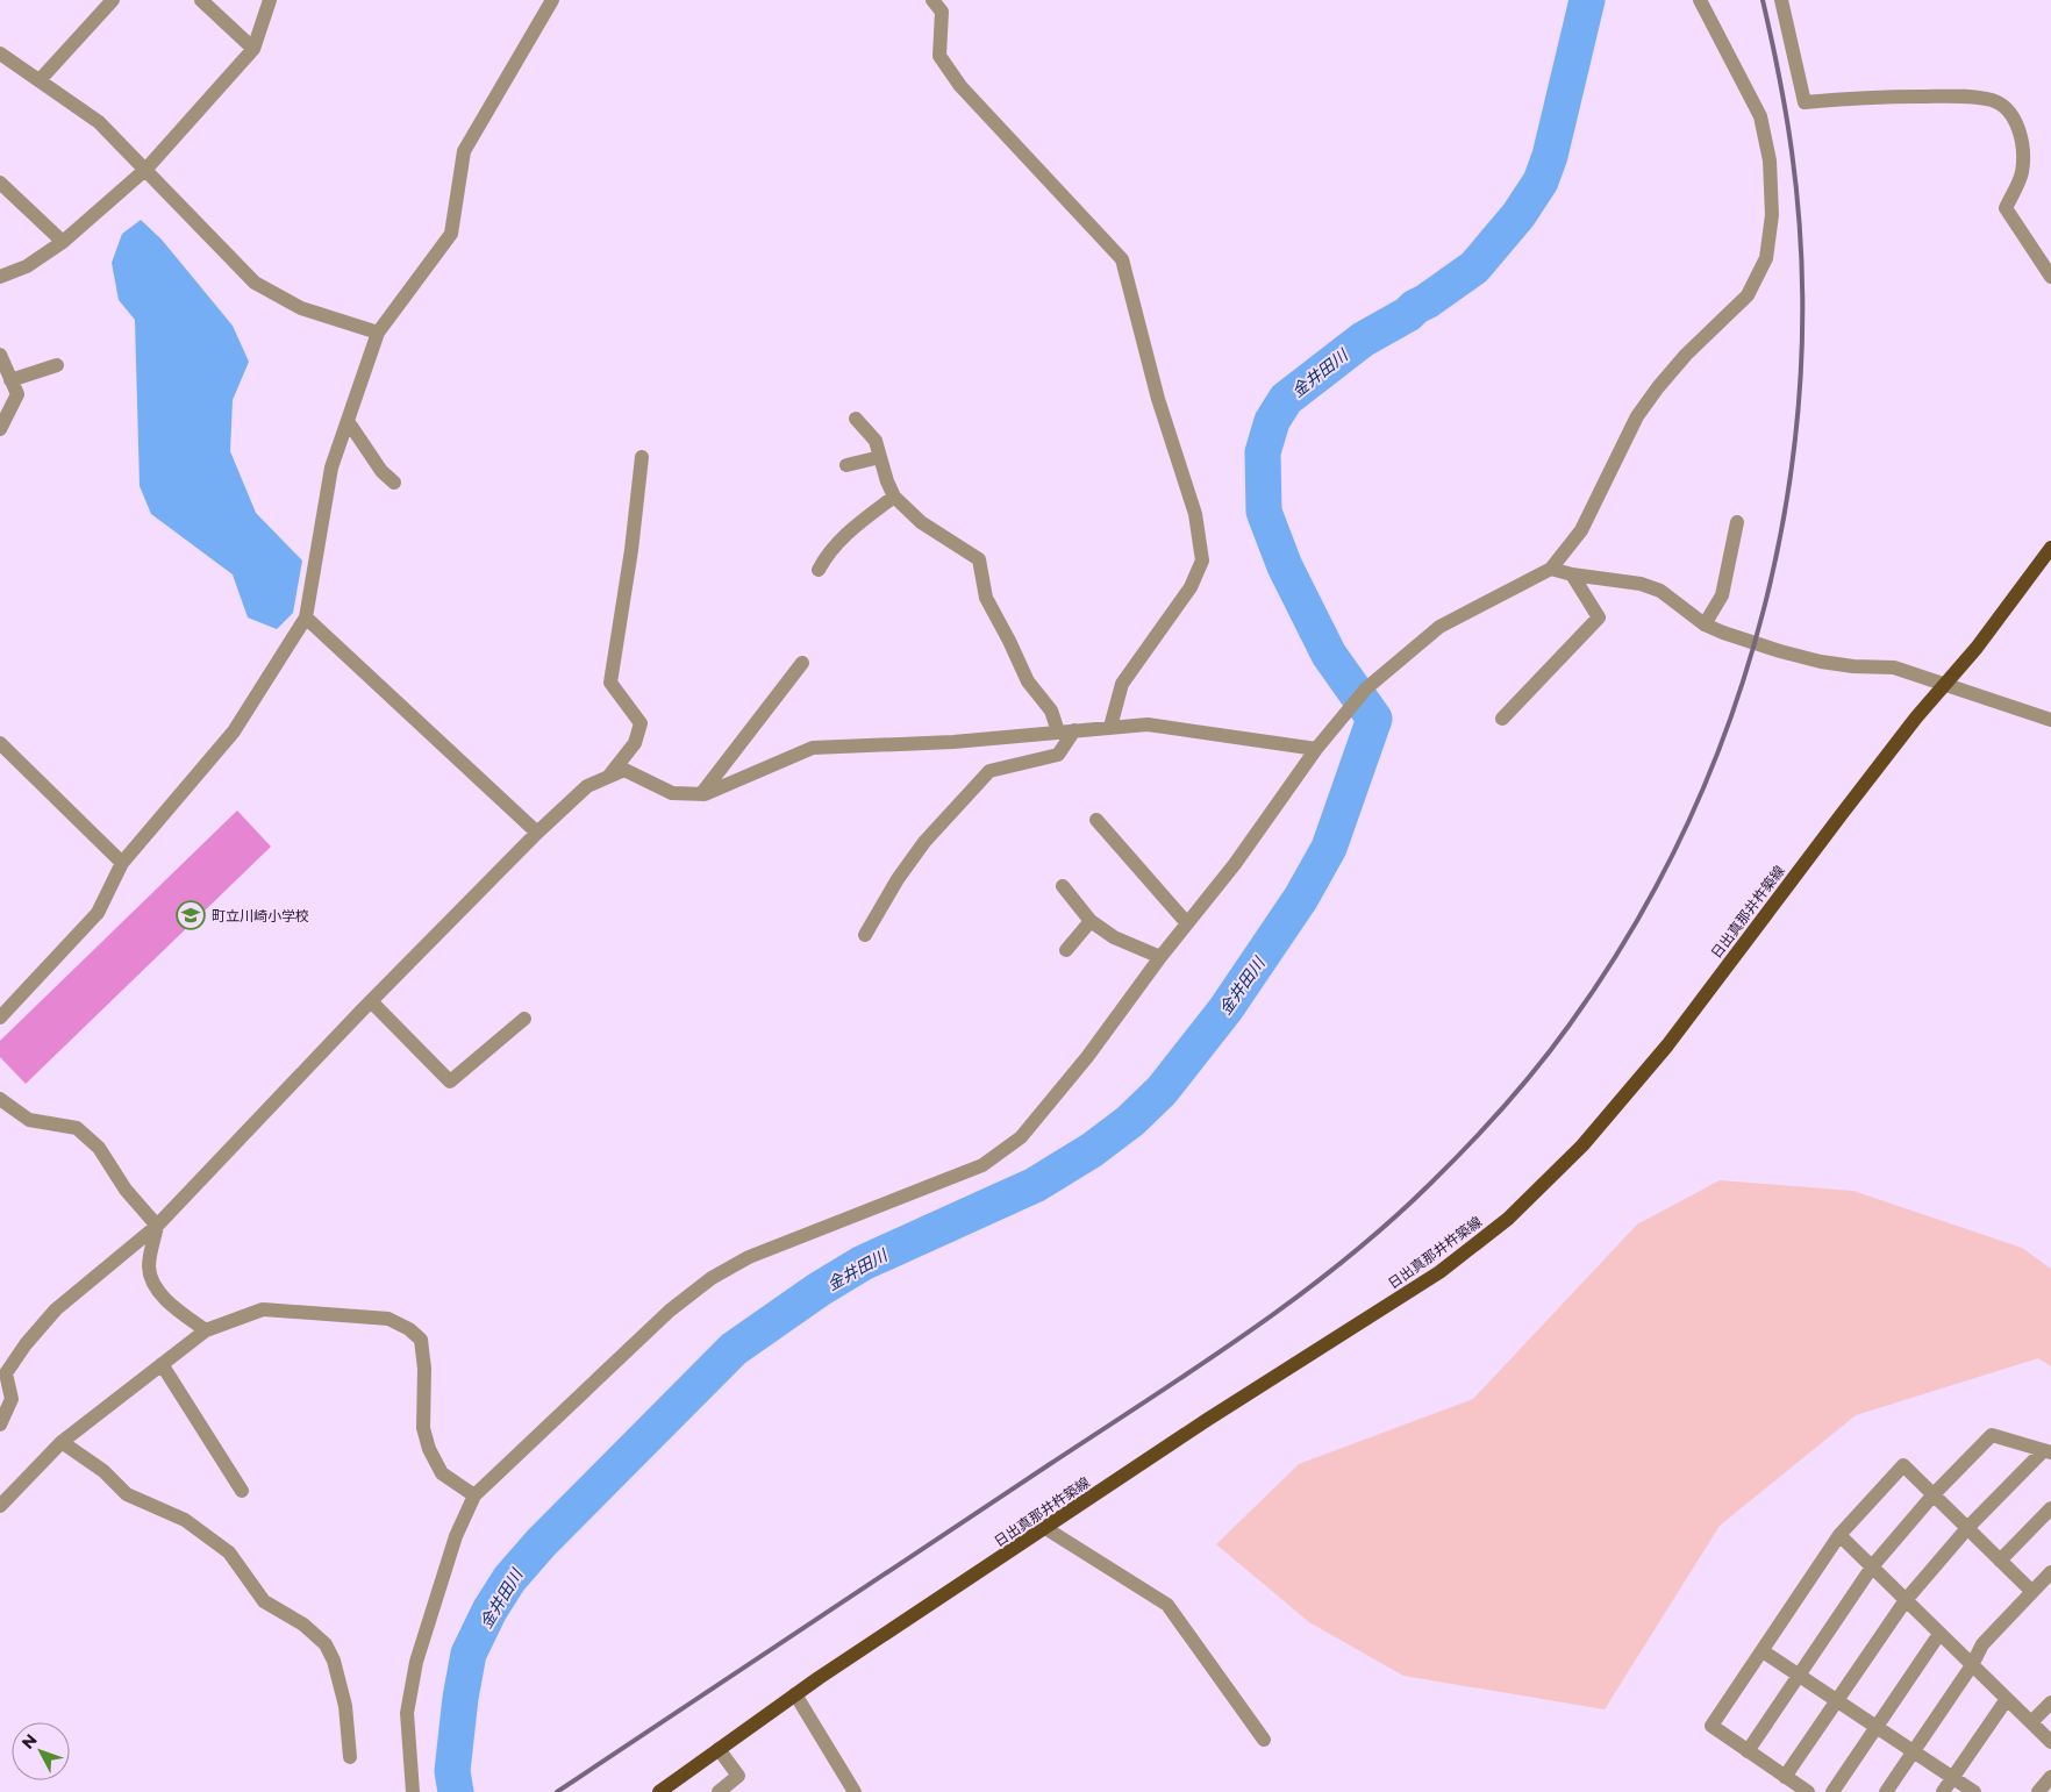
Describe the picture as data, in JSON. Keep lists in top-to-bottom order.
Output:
{
  "streets": {
    "main road": ["日出真那井杵築線"]
  },
  "water": ["金井田川"],
  "places": {
    "school or university": ["町立川崎小学校"]
  },
  "north": "top left"
}
